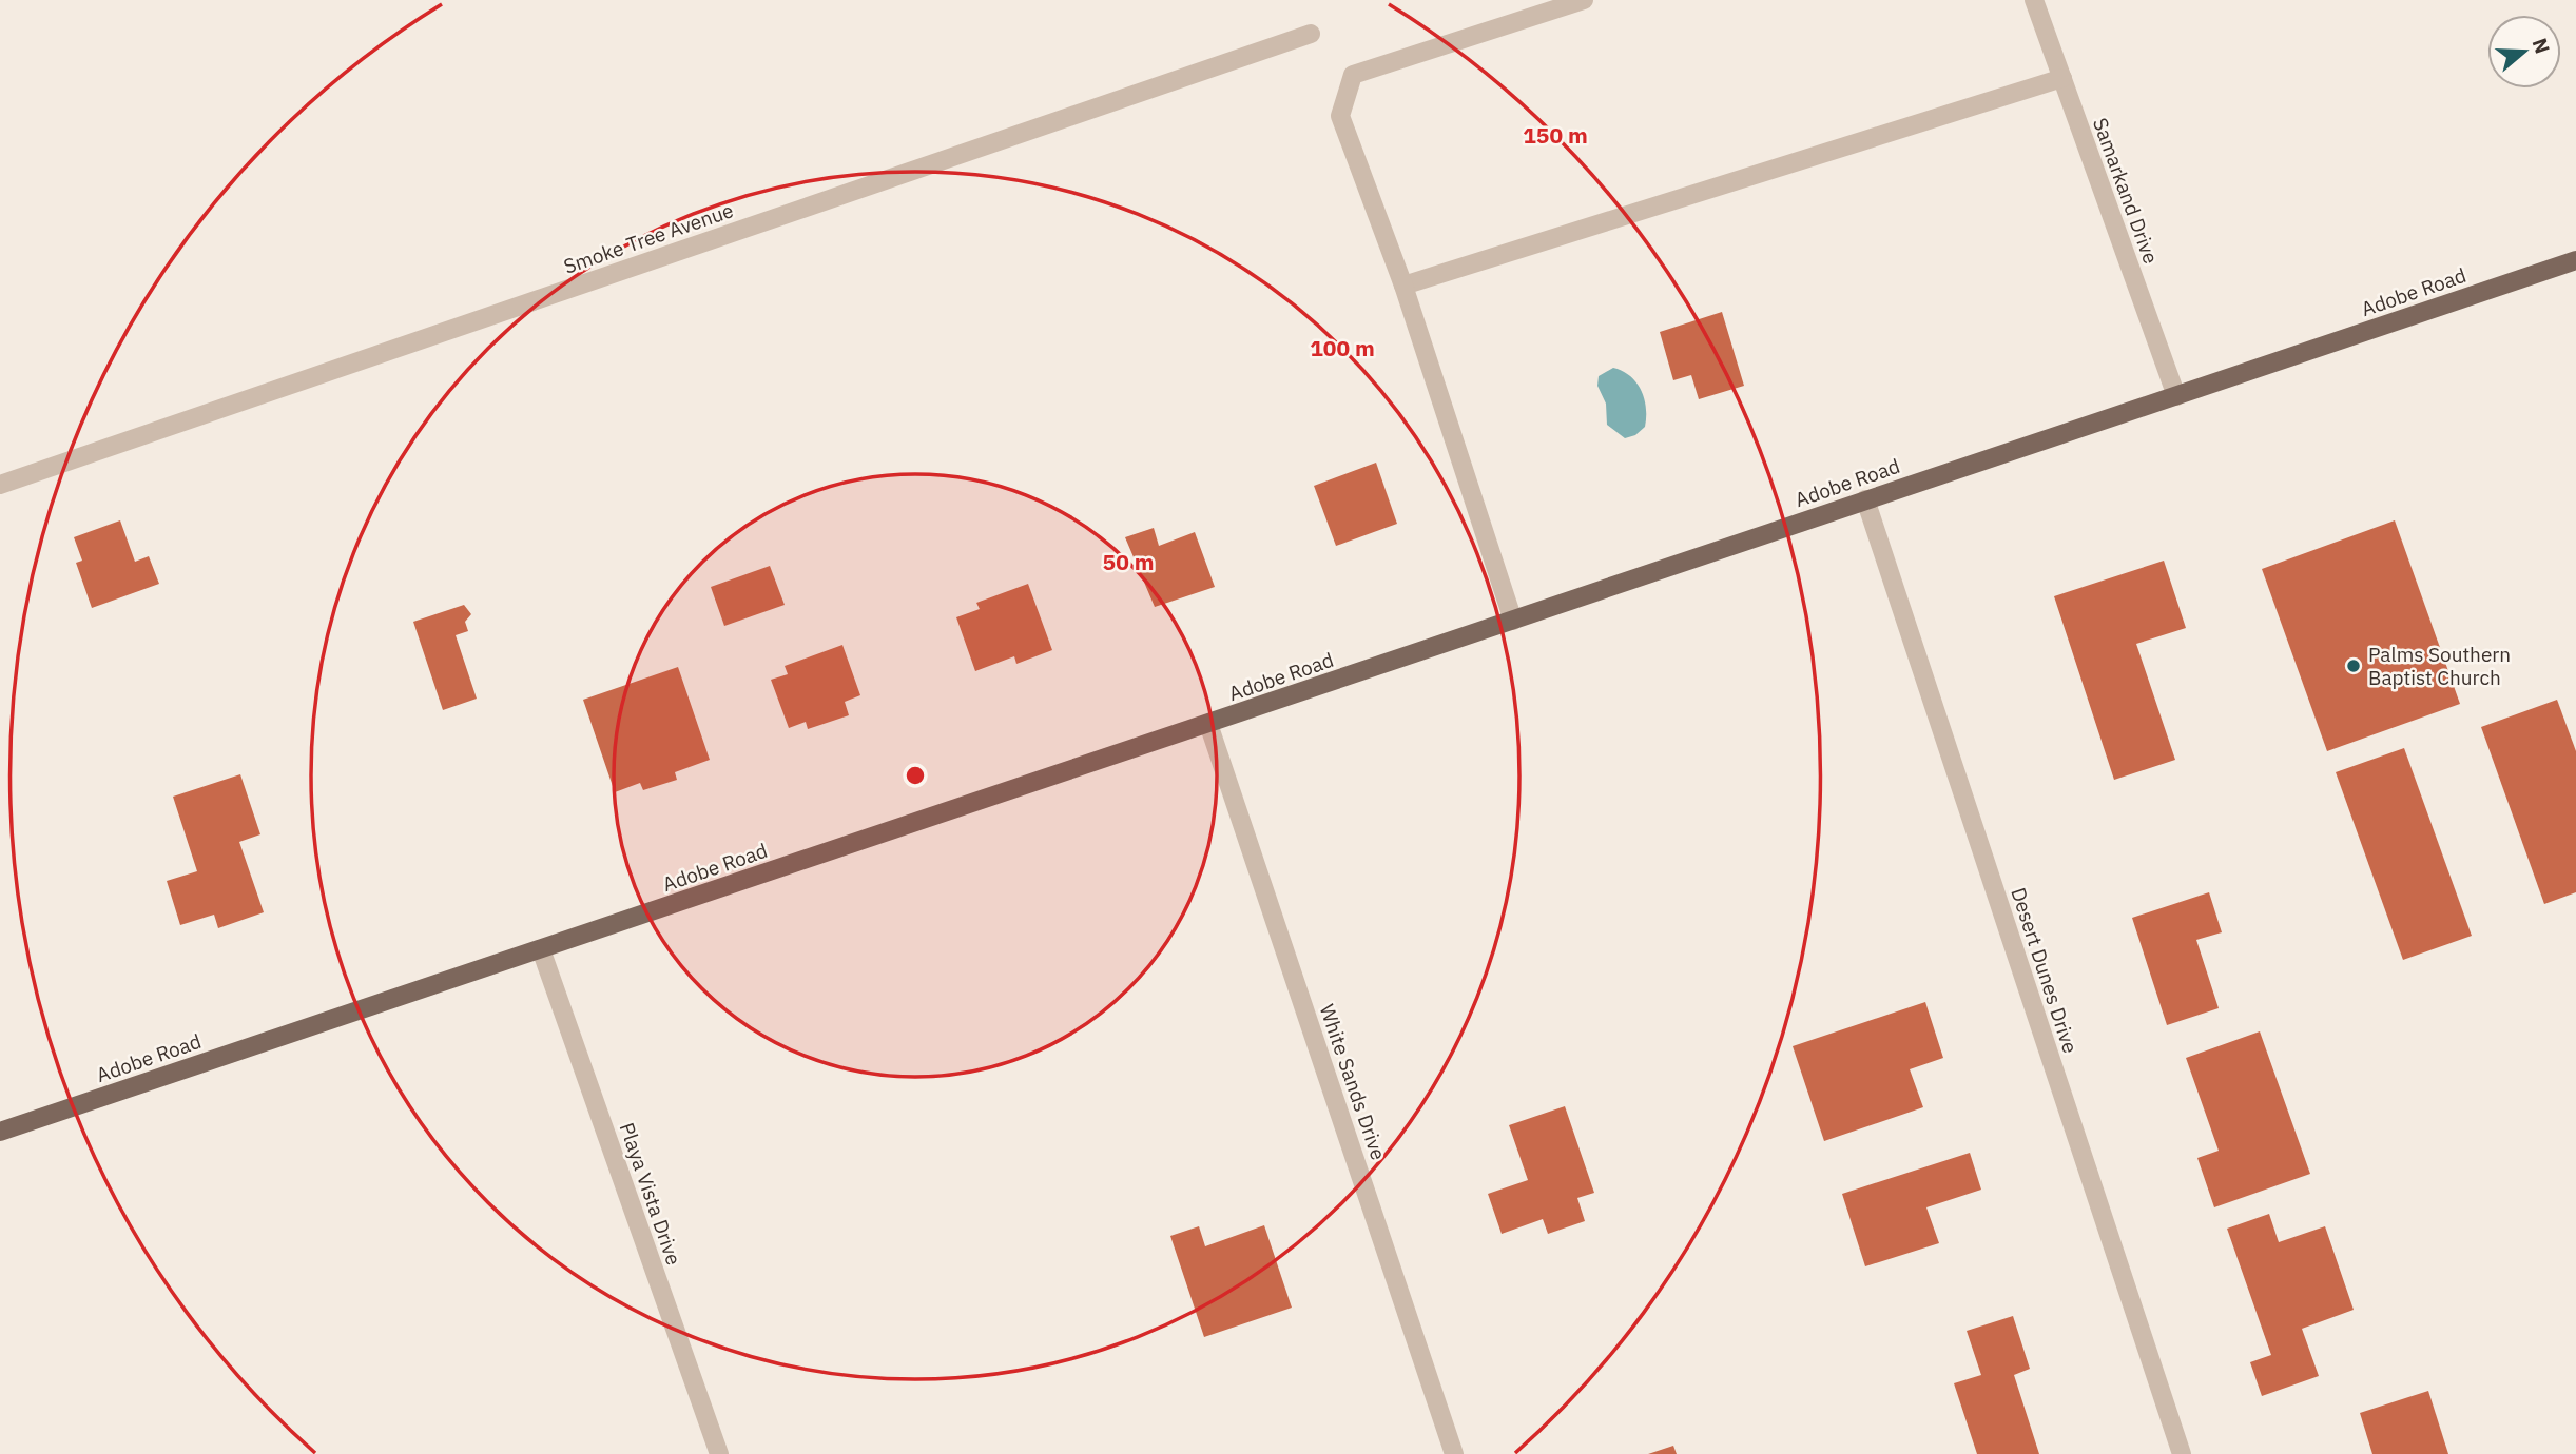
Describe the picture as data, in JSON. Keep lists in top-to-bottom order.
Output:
{
  "streets": {
    "main road": ["Adobe Road"],
    "street": [
      "Samarkand Drive",
      "Smoke Tree Avenue",
      "Desert Dunes Drive",
      "White Sands Drive",
      "Playa Vista Drive"
    ]
  },
  "crossings": [
    ["Samarkand Drive", "Adobe Road"],
    ["Adobe Road", "Desert Dunes Drive"],
    ["Adobe Road", "White Sands Drive"],
    ["Adobe Road", "Playa Vista Drive"]
  ],
  "places": ["Palms Southern Baptist Church"],
  "north": "right",
  "rings": ["150 m", "100 m", "50 m"]
}
